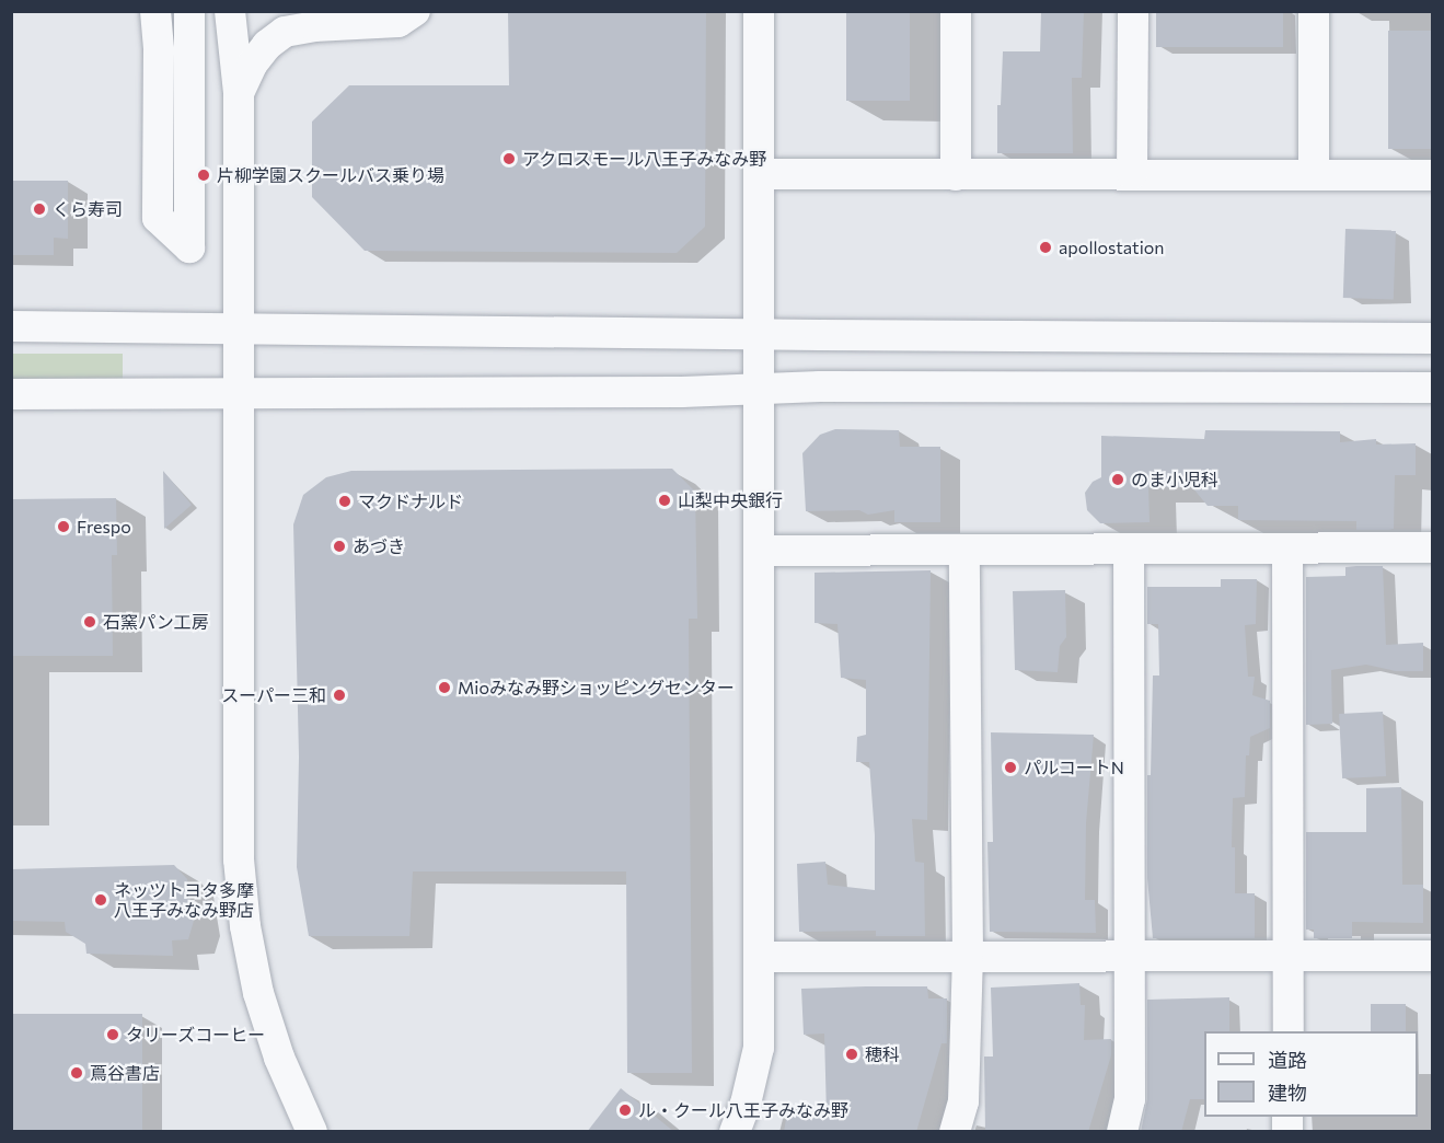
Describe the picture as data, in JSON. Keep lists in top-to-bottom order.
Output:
{
  "places": [
    "アクロスモール八王子みなみ野",
    "片柳学園スクールバス乗り場",
    "くら寿司",
    "apollostation",
    "のま小児科",
    "山梨中央銀行",
    "マクドナルド",
    "Frespo",
    "あづき",
    "石窯パン工房",
    "Mioみなみ野ショッピングセンター",
    "スーパー三和",
    "パルコートN",
    "ネッツトヨタ多摩 八王子みなみ野店",
    "タリーズコーヒー",
    "穂科",
    "蔦谷書店",
    "ル・クール八王子みなみ野"
  ],
  "legend": ["道路", "建物"]
}
